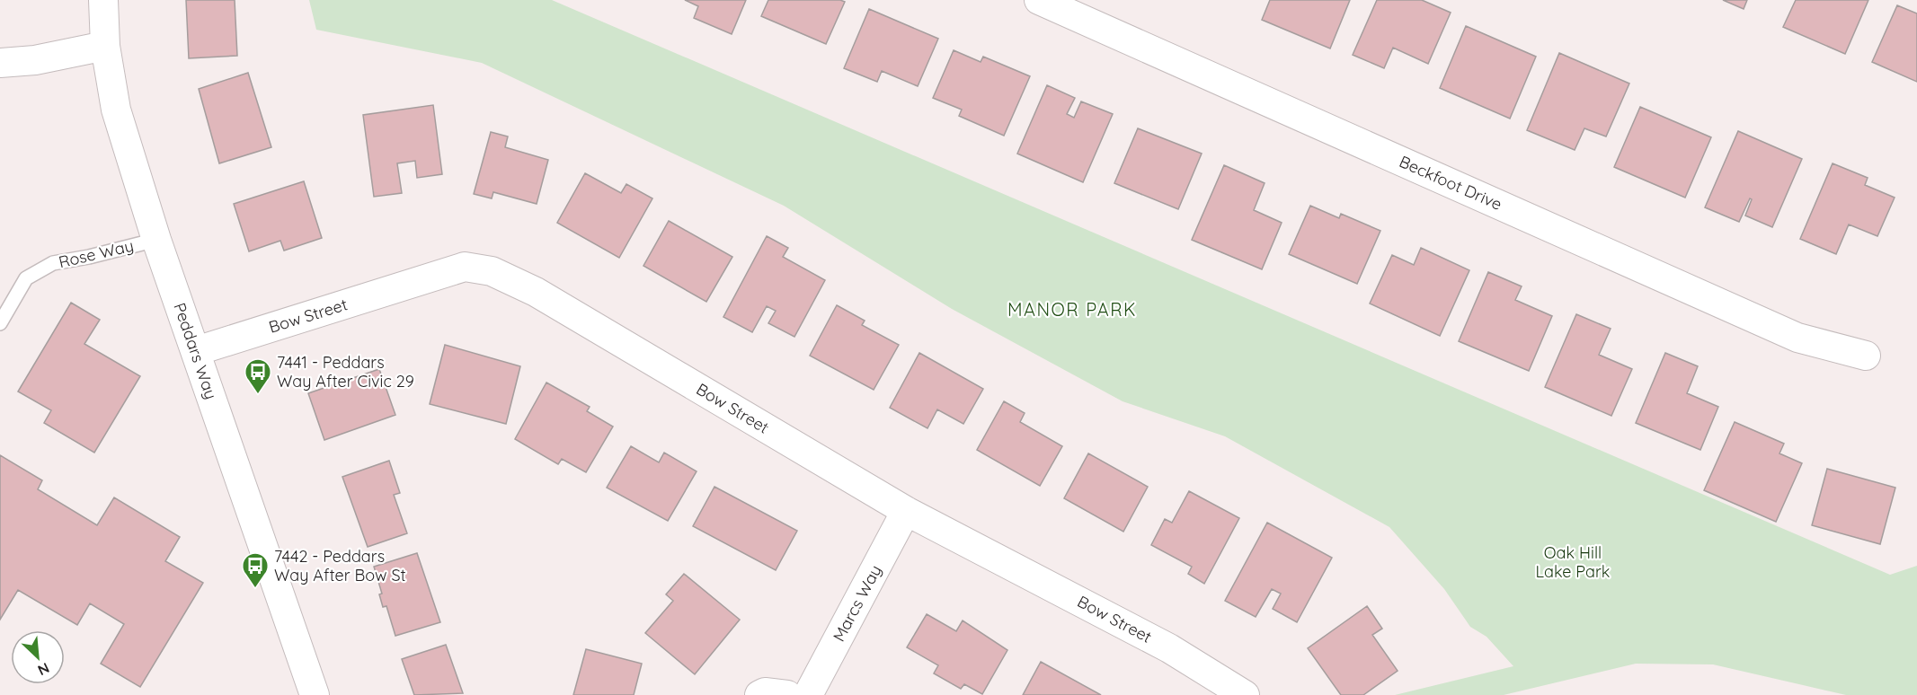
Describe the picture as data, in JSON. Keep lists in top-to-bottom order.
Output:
{
  "streets": {
    "street": [
      "Beckfoot Drive",
      "Bow Street",
      "Peddars Way",
      "Marcs Way"
    ],
    "lane": ["Rose Way"]
  },
  "crossings": [
    ["Rose Way", "Peddars Way"],
    ["Bow Street", "Peddars Way"],
    ["Bow Street", "Marcs Way"]
  ],
  "districts": ["MANOR PARK"],
  "parks": ["Oak Hill Lake Park"],
  "places": {
    "bus stop": ["7441 - Peddars Way After Civic 29", "7442 - Peddars Way After Bow St"]
  },
  "north": "bottom right"
}
